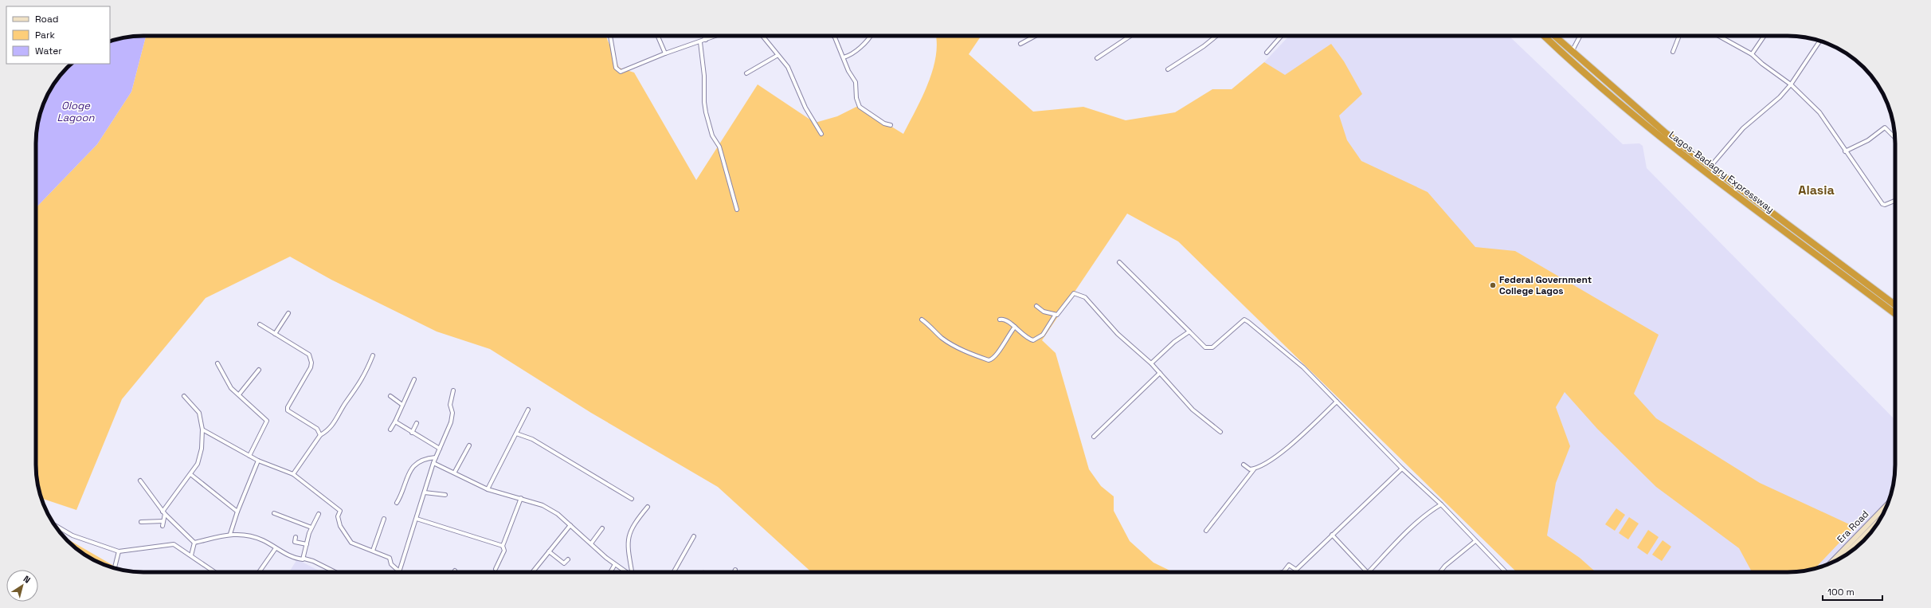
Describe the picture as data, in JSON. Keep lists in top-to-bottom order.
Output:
{
  "streets": {
    "highway": ["Lagos-Badagry Expressway"],
    "main road": ["Era Road"]
  },
  "districts": ["Alasia"],
  "water": ["Ologe Lagoon"],
  "places": ["Federal Government College Lagos"],
  "legend": ["Road", "Park", "Water"],
  "scale_bar": "100 m",
  "north": "top right"
}
